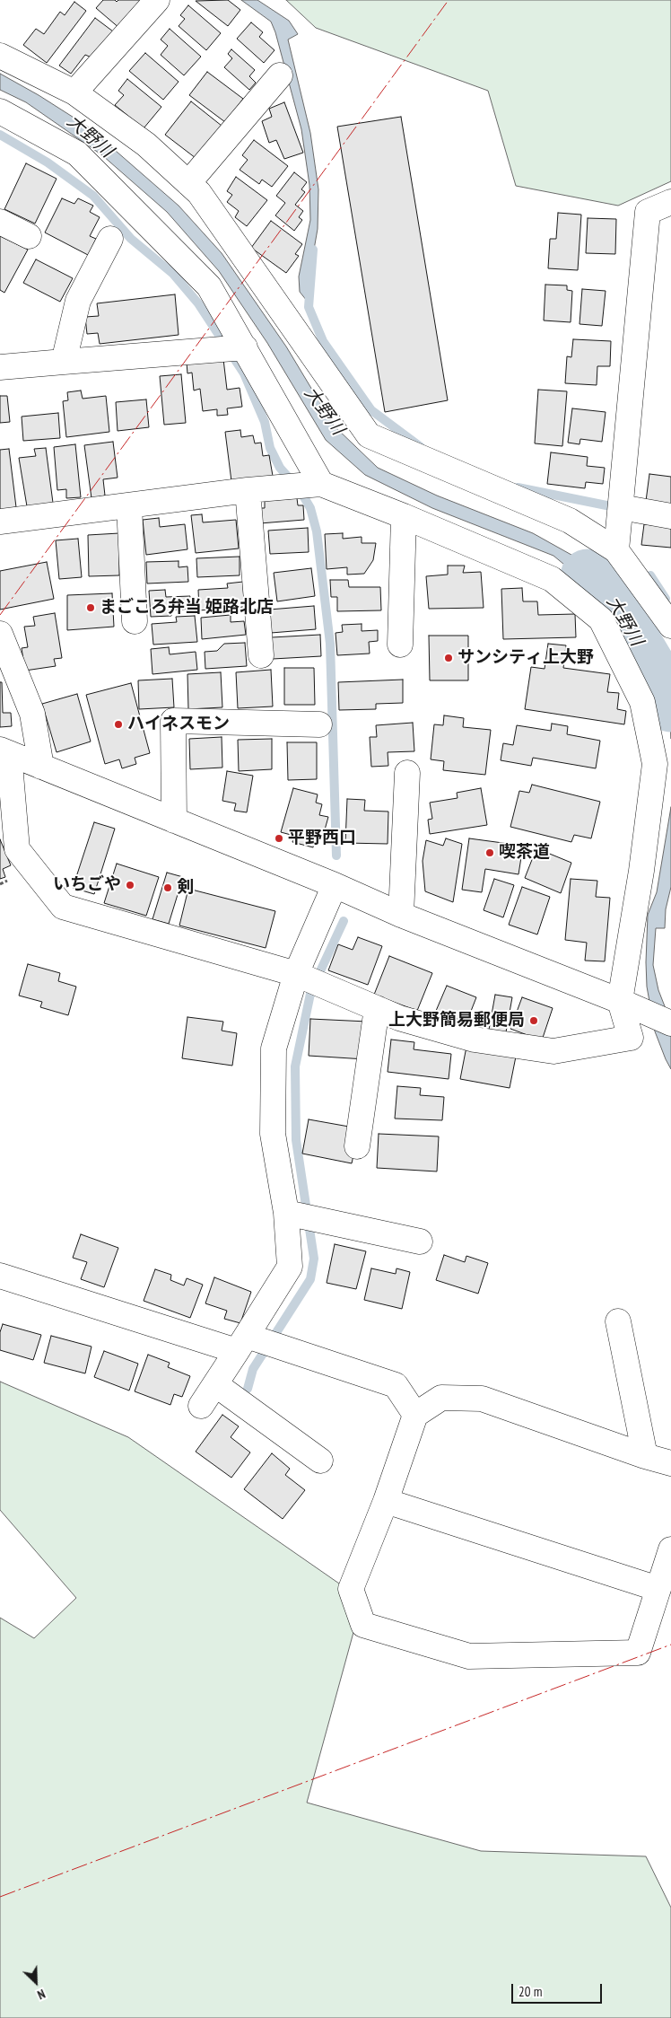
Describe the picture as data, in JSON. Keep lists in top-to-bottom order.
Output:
{
  "water": ["大野川"],
  "places": [
    "まごころ弁当 姫路北店",
    "サンシティ上大野",
    "ハイネスモン",
    "平野西口",
    "喫茶道",
    "いちごや",
    "剣",
    "上大野簡易郵便局"
  ],
  "scale_bar": "20 m",
  "north": "bottom right"
}
